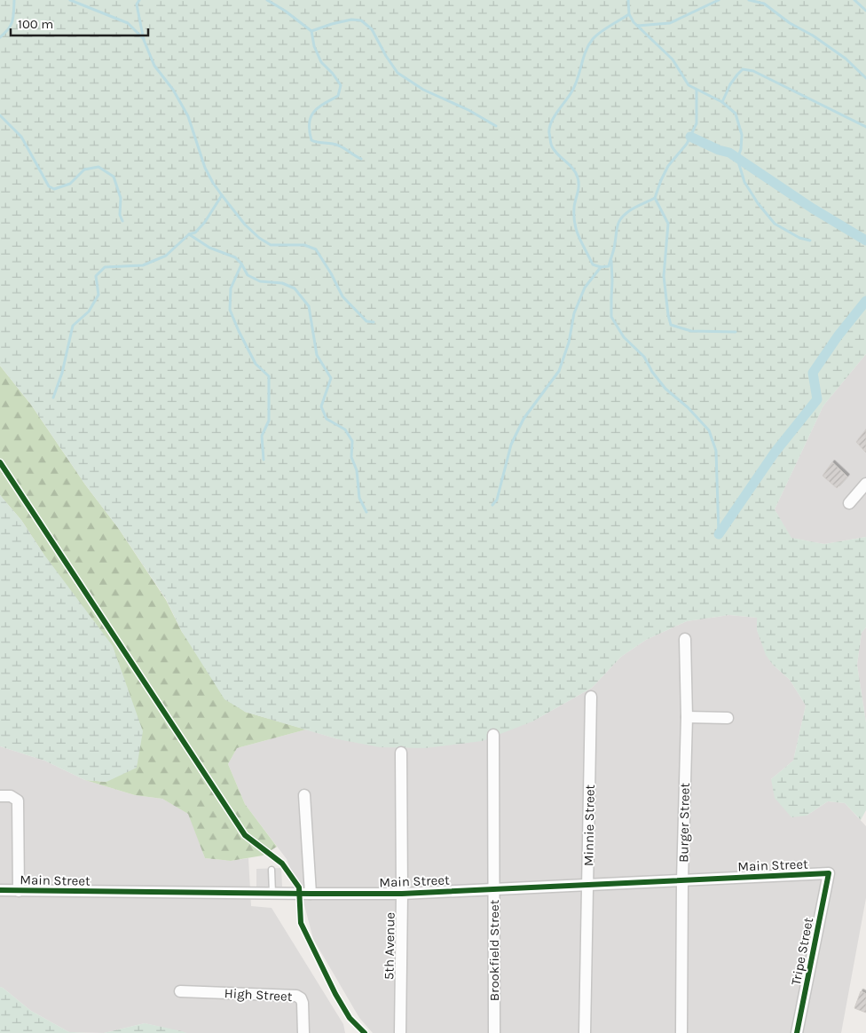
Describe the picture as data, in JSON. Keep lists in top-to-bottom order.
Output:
{
  "streets": {
    "street": [
      "Burger Street",
      "Minnie Street",
      "Main Street",
      "5th Avenue",
      "Brookfield Street",
      "Tripe Street",
      "High Street"
    ]
  },
  "crossings": [
    ["Burger Street", "Main Street"],
    ["Minnie Street", "Main Street"],
    ["Main Street", "5th Avenue"],
    ["Main Street", "Brookfield Street"],
    ["Main Street", "Tripe Street"]
  ],
  "scale_bar": "100 m"
}
